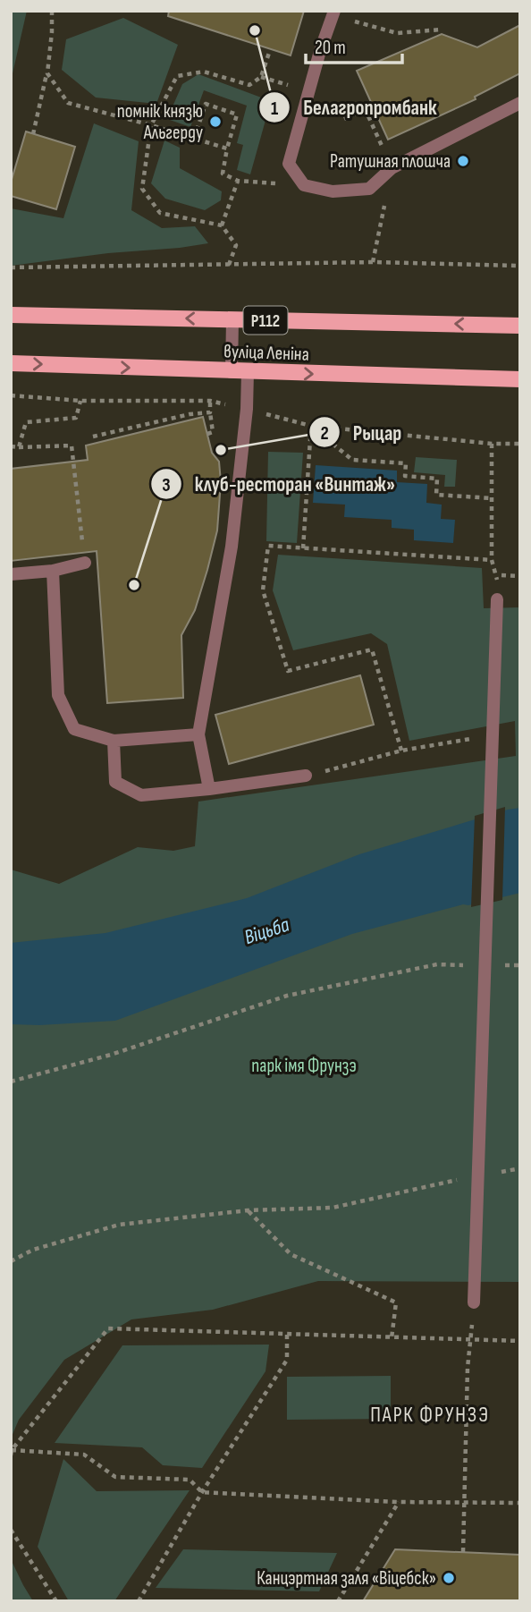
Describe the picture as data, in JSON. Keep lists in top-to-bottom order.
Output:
{
  "streets": {
    "main road": ["Р112", "вуліца Леніна"]
  },
  "districts": ["ПАРК ФРУНЗЭ"],
  "water": ["Віцьба"],
  "parks": ["парк імя Фрунзэ"],
  "places": [
    "Белагропромбанк",
    "помнік князю Альгерду",
    "Ратушная плошча",
    "Рыцар",
    "клуб-ресторан «Винтаж»",
    "Канцэртная заля «Віцебск»"
  ],
  "scale_bar": "20 m"
}
